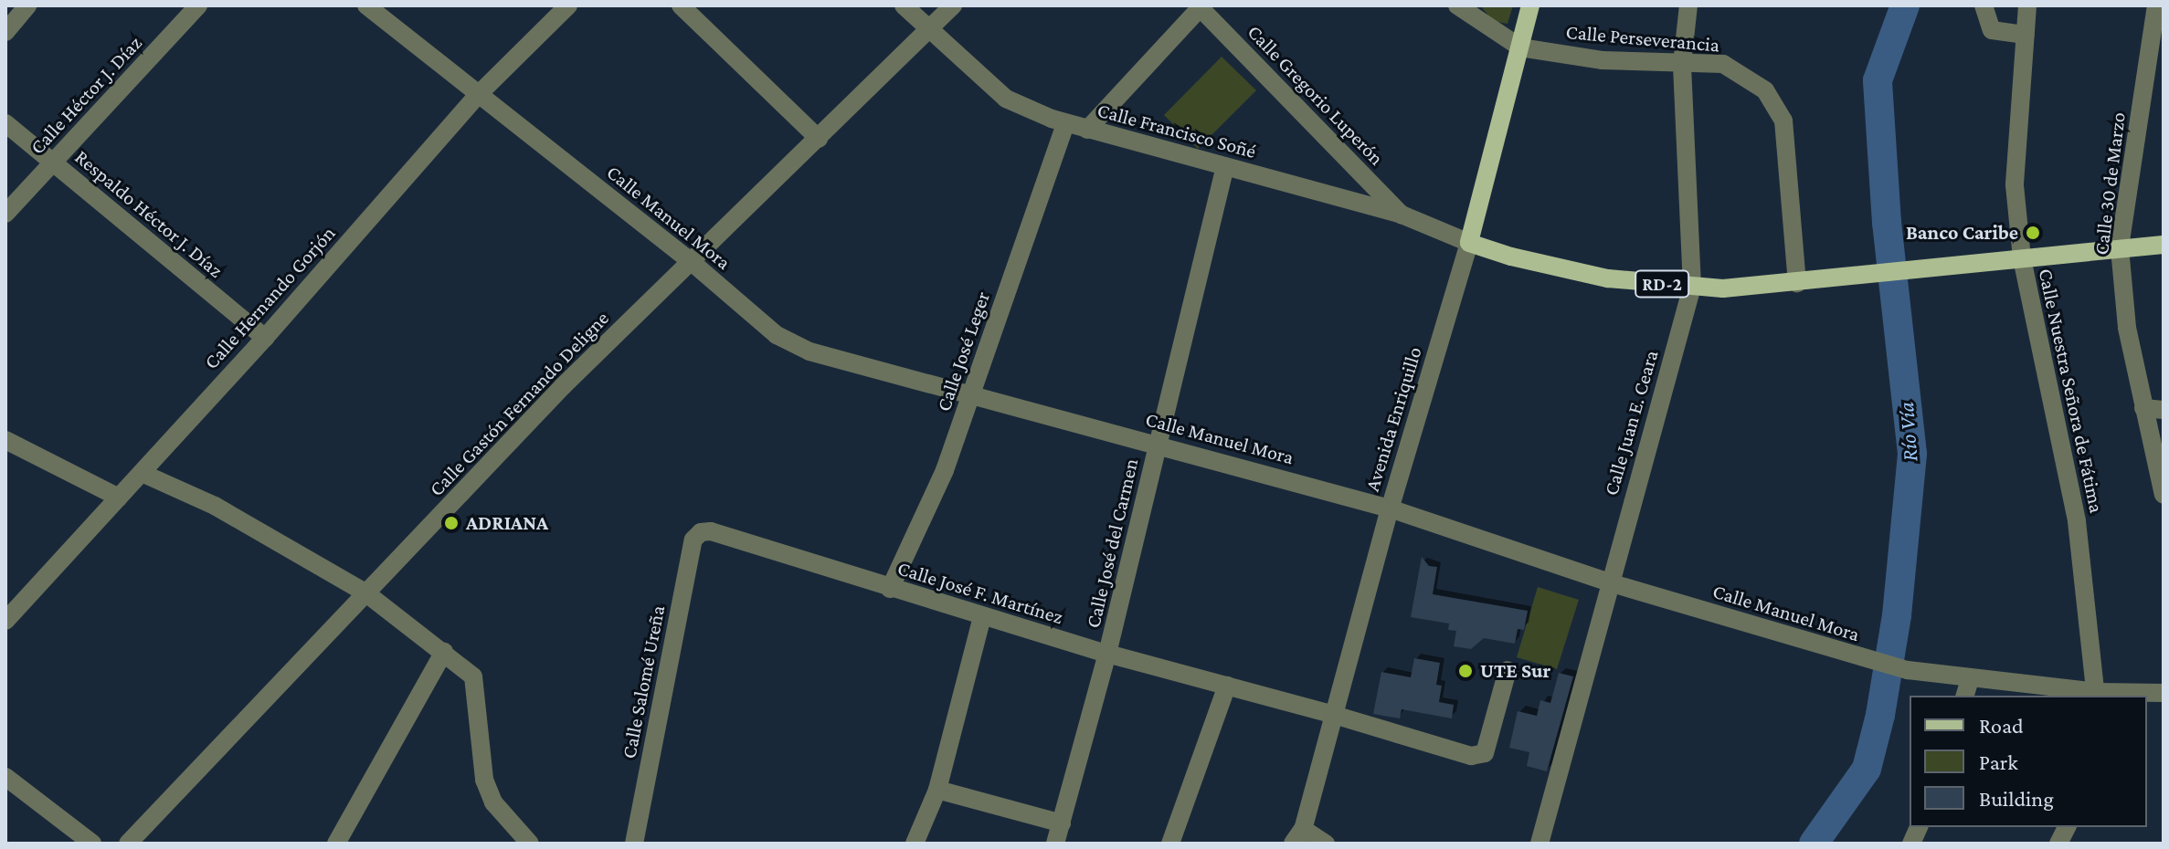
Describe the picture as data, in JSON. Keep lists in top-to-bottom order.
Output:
{
  "streets": {
    "main road": ["RD-2", "Avenida Enriquillo"],
    "street": [
      "Calle Perseverancia",
      "Calle Héctor J. Díaz",
      "Calle Gregorio Luperón",
      "Calle Francisco Soñé",
      "Calle 30 de Marzo",
      "Respaldo Héctor J. Díaz",
      "Calle Manuel Mora",
      "Calle Hernando Gorjón",
      "Calle José Leger",
      "Calle Nuestra Señora de Fátima",
      "Calle Gastón Fernando Deligne",
      "Calle Juan E. Ceara",
      "Calle José del Carmen",
      "Calle José F. Martínez",
      "Calle Salomé Ureña"
    ]
  },
  "crossings": [
    ["Calle Perseverancia", "RD-2"],
    ["Calle Perseverancia", "Avenida Enriquillo"],
    ["Calle Perseverancia", "Calle Juan E. Ceara"],
    ["Calle Héctor J. Díaz", "Respaldo Héctor J. Díaz"],
    ["Calle Gregorio Luperón", "Calle Francisco Soñé"],
    ["Calle Francisco Soñé", "RD-2"],
    ["Calle Francisco Soñé", "Calle José Leger"],
    ["Calle Francisco Soñé", "Calle Gastón Fernando Deligne"],
    ["Calle Francisco Soñé", "Avenida Enriquillo"],
    ["Calle Francisco Soñé", "Calle José del Carmen"],
    ["Calle 30 de Marzo", "RD-2"],
    ["Respaldo Héctor J. Díaz", "Calle Hernando Gorjón"],
    ["Calle Manuel Mora", "Calle Hernando Gorjón"],
    ["Calle Manuel Mora", "Calle José Leger"],
    ["Calle Manuel Mora", "Calle Nuestra Señora de Fátima"],
    ["Calle Manuel Mora", "Calle Gastón Fernando Deligne"],
    ["Calle Manuel Mora", "Avenida Enriquillo"],
    ["Calle Manuel Mora", "Calle Juan E. Ceara"],
    ["Calle Manuel Mora", "Calle José del Carmen"],
    ["RD-2", "Calle Nuestra Señora de Fátima"],
    ["RD-2", "Avenida Enriquillo"],
    ["RD-2", "Calle Juan E. Ceara"],
    ["Calle José Leger", "Calle José F. Martínez"],
    ["Avenida Enriquillo", "Calle José F. Martínez"],
    ["Calle José del Carmen", "Calle José F. Martínez"],
    ["Calle José F. Martínez", "Calle Salomé Ureña"]
  ],
  "water": ["Río Vía"],
  "places": ["Banco Caribe", "ADRIANA", "UTE Sur"],
  "legend": ["Road", "Park", "Building"]
}
